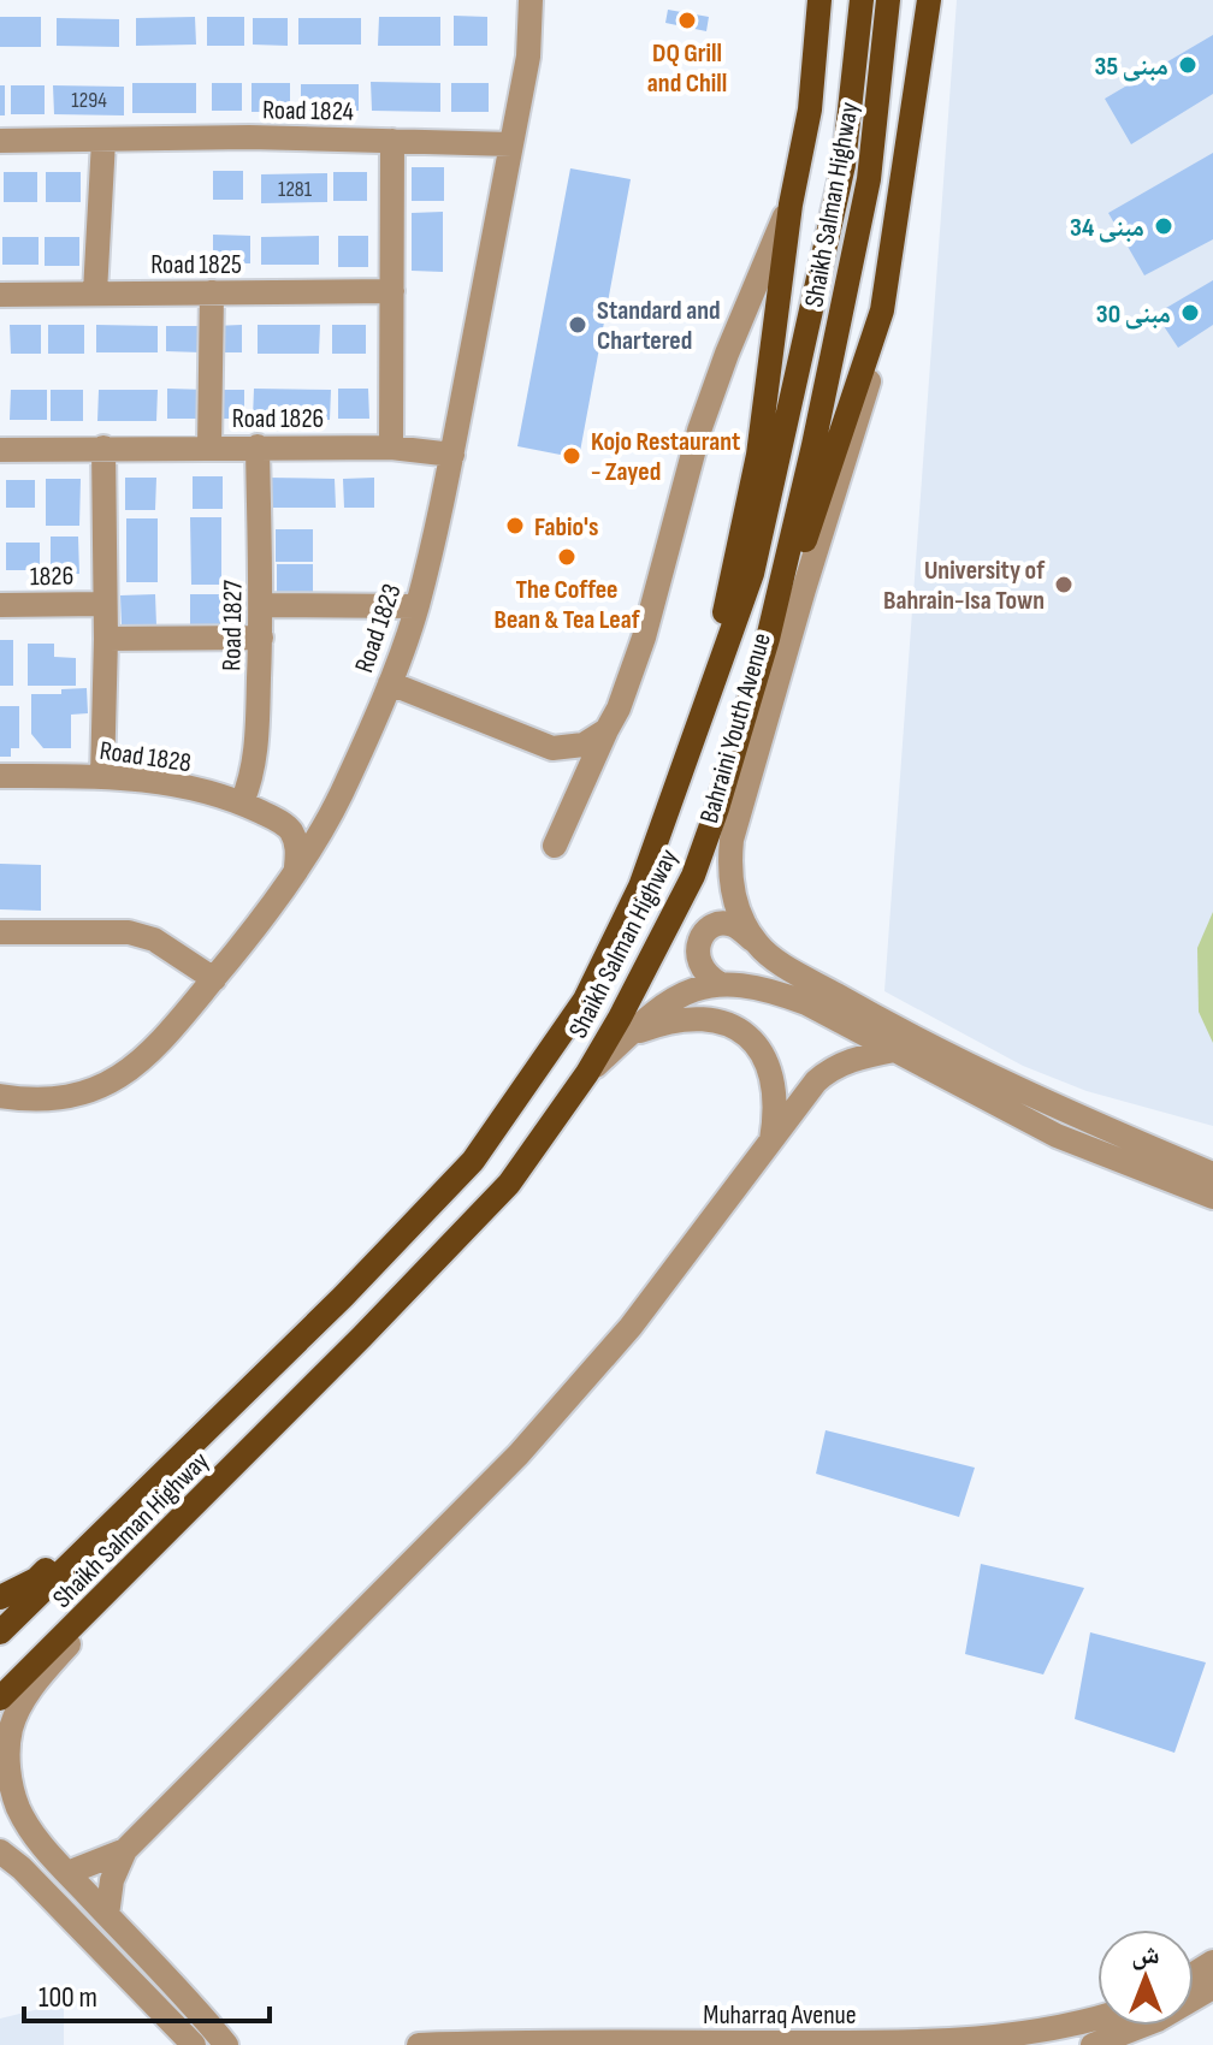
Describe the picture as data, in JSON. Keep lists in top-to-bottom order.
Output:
{
  "streets": {
    "main road": ["Shaikh Salman Highway"],
    "street": [
      "Road 1824",
      "Road 1825",
      "Road 1826",
      "1826",
      "Road 1827",
      "Road 1823",
      "Bahraini Youth Avenue",
      "Road 1828",
      "Muharraq Avenue"
    ]
  },
  "crossings": [
    ["Road 1824", "Road 1823"],
    ["Road 1826", "Road 1827"],
    ["Road 1826", "Road 1823"],
    ["Road 1827", "Road 1828"],
    ["Road 1823", "Road 1828"]
  ],
  "places": [
    "DQ Grill and Chill",
    "مبنى 35",
    "مبنى 34",
    "مبنى 30",
    "Standard and Chartered",
    "Kojo Restaurant - Zayed",
    "Fabio's",
    "The Coffee Bean & Tea Leaf",
    "University of Bahrain-Isa Town"
  ],
  "house_numbers": ["1294", "1281"],
  "scale_bar": "100 m",
  "north": "top"
}
